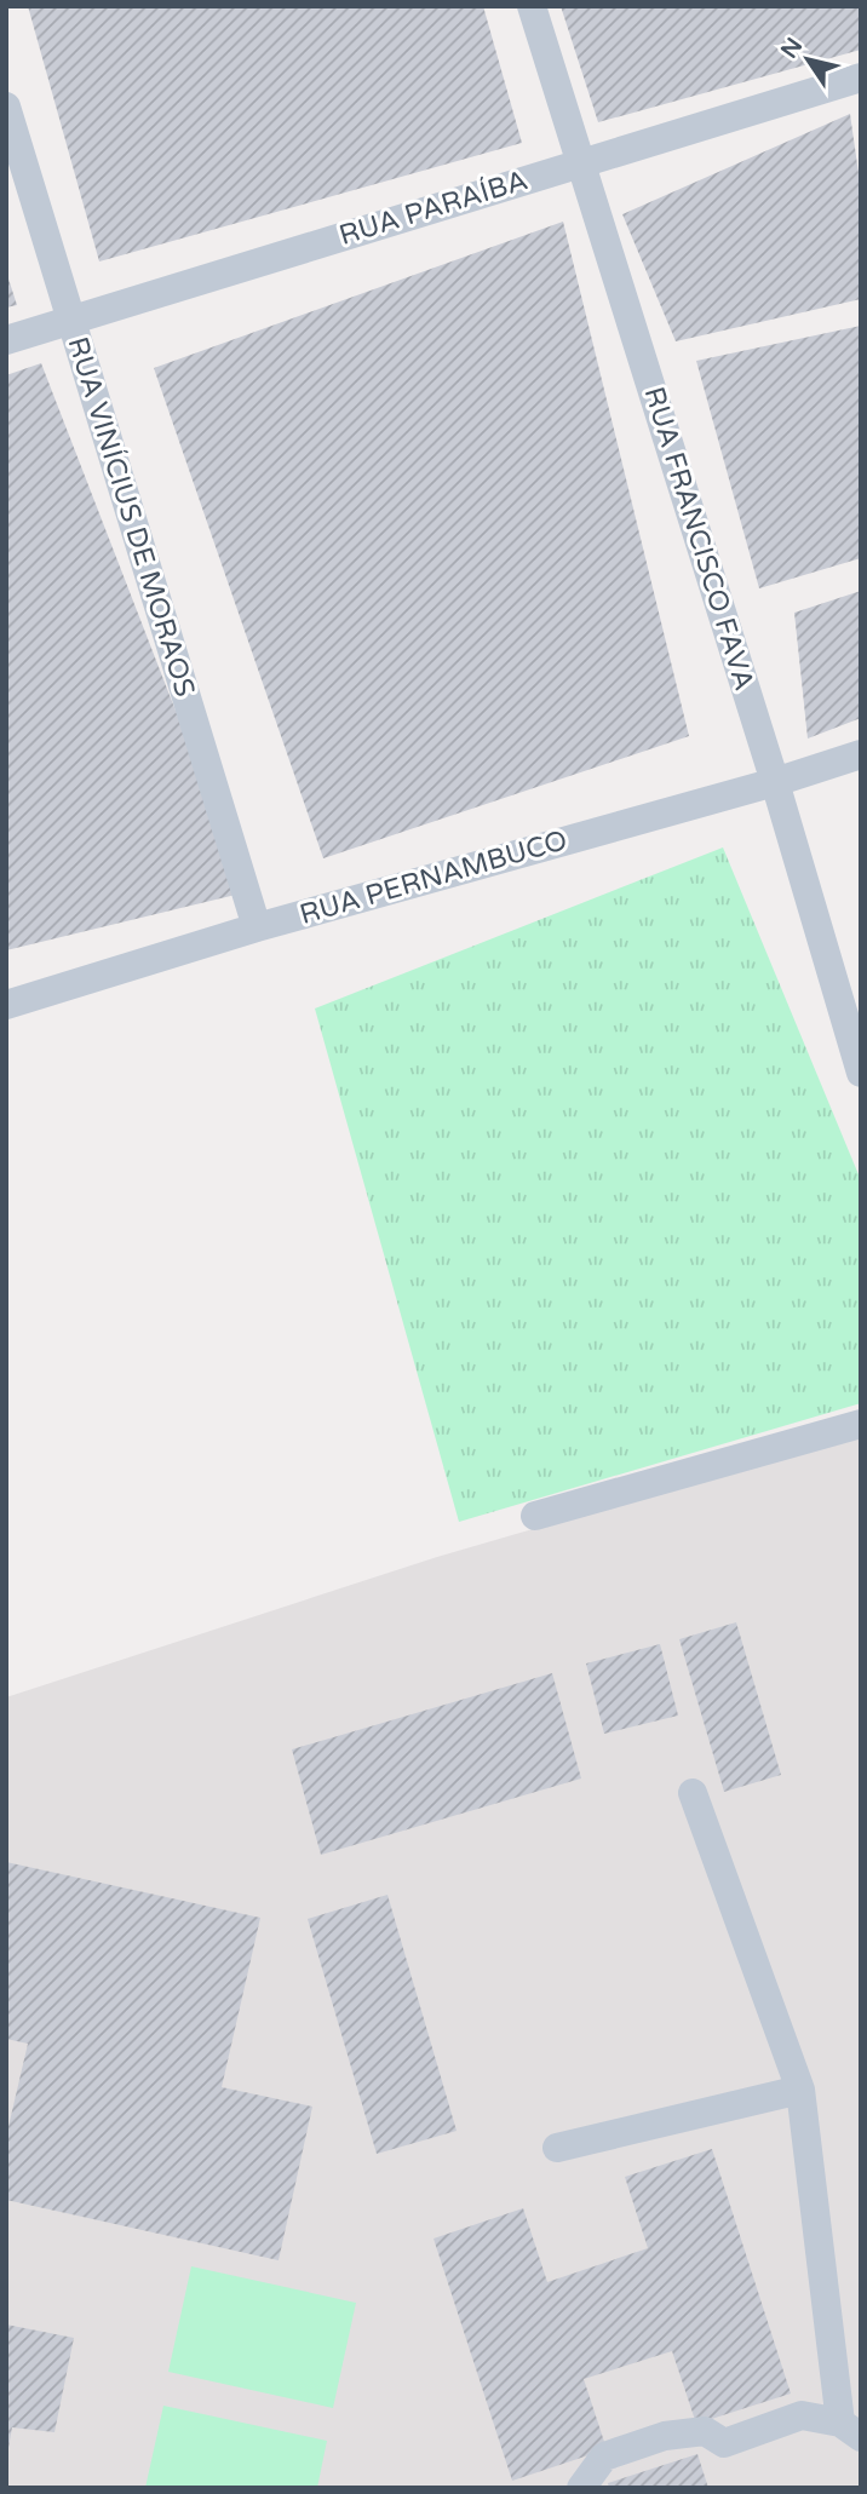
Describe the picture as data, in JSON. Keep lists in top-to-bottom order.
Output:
{
  "streets": {
    "street": [
      "RUA PARAÍBA",
      "RUA VINÍCIUS DE MORAOS",
      "RUA FRANCISCO FAVA",
      "RUA PERNAMBUCO"
    ]
  },
  "crossings": [
    ["RUA PARAÍBA", "RUA VINÍCIUS DE MORAOS"],
    ["RUA PARAÍBA", "RUA FRANCISCO FAVA"],
    ["RUA VINÍCIUS DE MORAOS", "RUA PERNAMBUCO"],
    ["RUA FRANCISCO FAVA", "RUA PERNAMBUCO"]
  ],
  "north": "top left"
}
